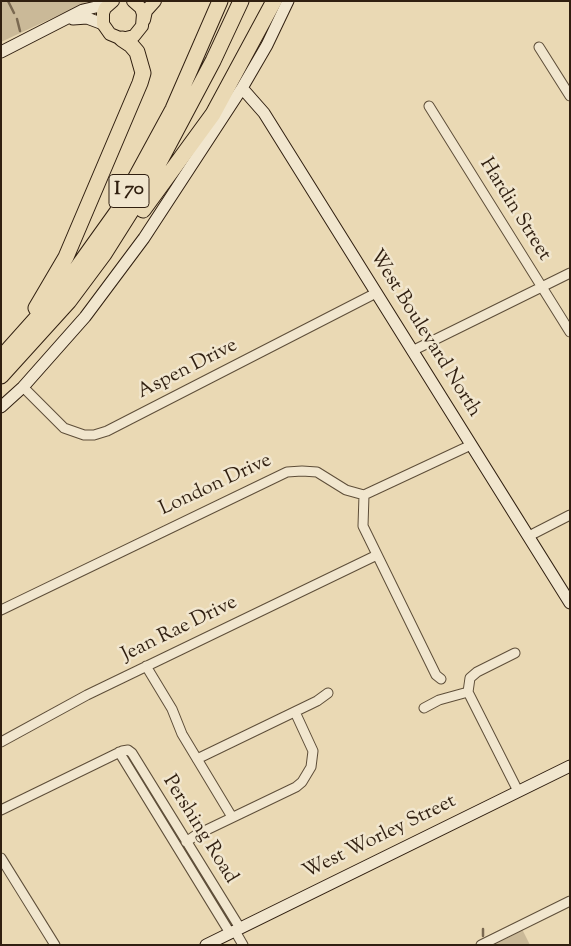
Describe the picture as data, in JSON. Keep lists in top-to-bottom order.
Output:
{
  "streets": {
    "highway": ["I 70"],
    "main road": ["West Boulevard North", "West Worley Street"],
    "street": [
      "Hardin Street",
      "Aspen Drive",
      "London Drive",
      "Jean Rae Drive",
      "Pershing Road"
    ]
  },
  "crossings": [
    ["West Boulevard North", "Aspen Drive"],
    ["Pershing Road", "West Worley Street"]
  ]
}
